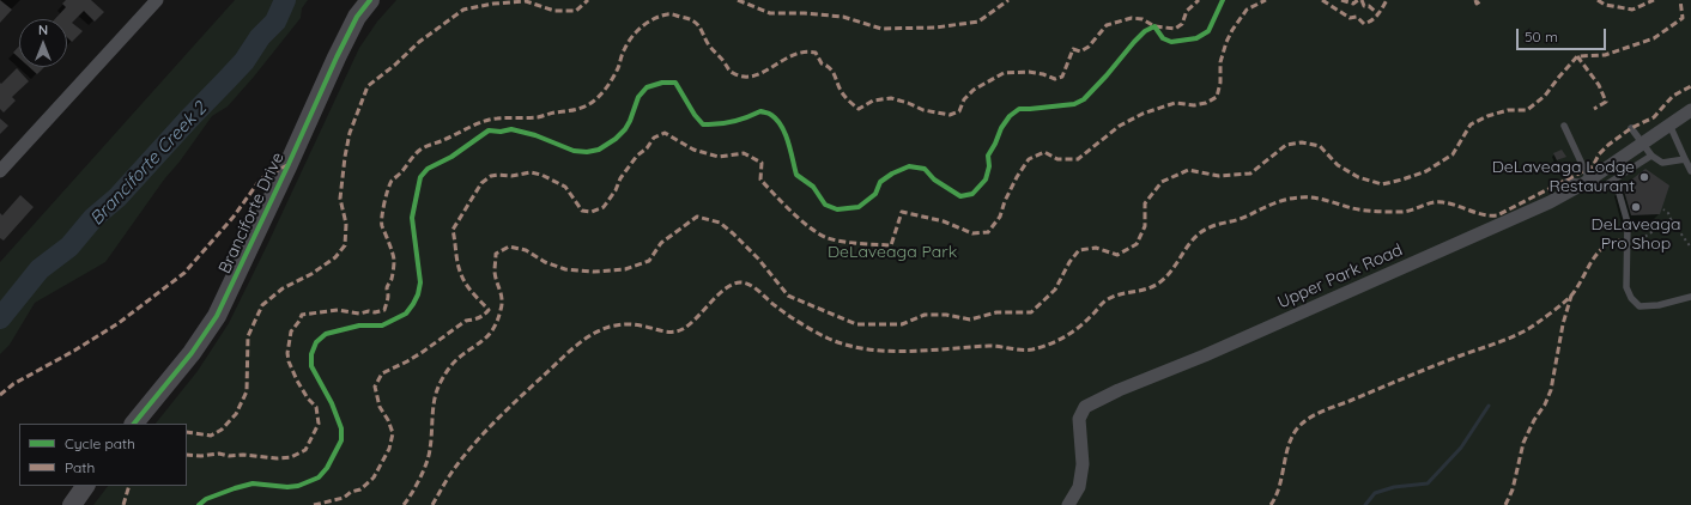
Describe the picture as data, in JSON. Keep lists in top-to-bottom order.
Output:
{
  "streets": {
    "street": ["Branciforte Drive", "Upper Park Road"]
  },
  "water": ["Branciforte Creek 2"],
  "parks": ["DeLaveaga Park"],
  "places": ["DeLaveaga Lodge Restaurant", "DeLaveaga Pro Shop"],
  "legend": ["Cycle path", "Path"],
  "scale_bar": "50 m",
  "north": "top"
}
